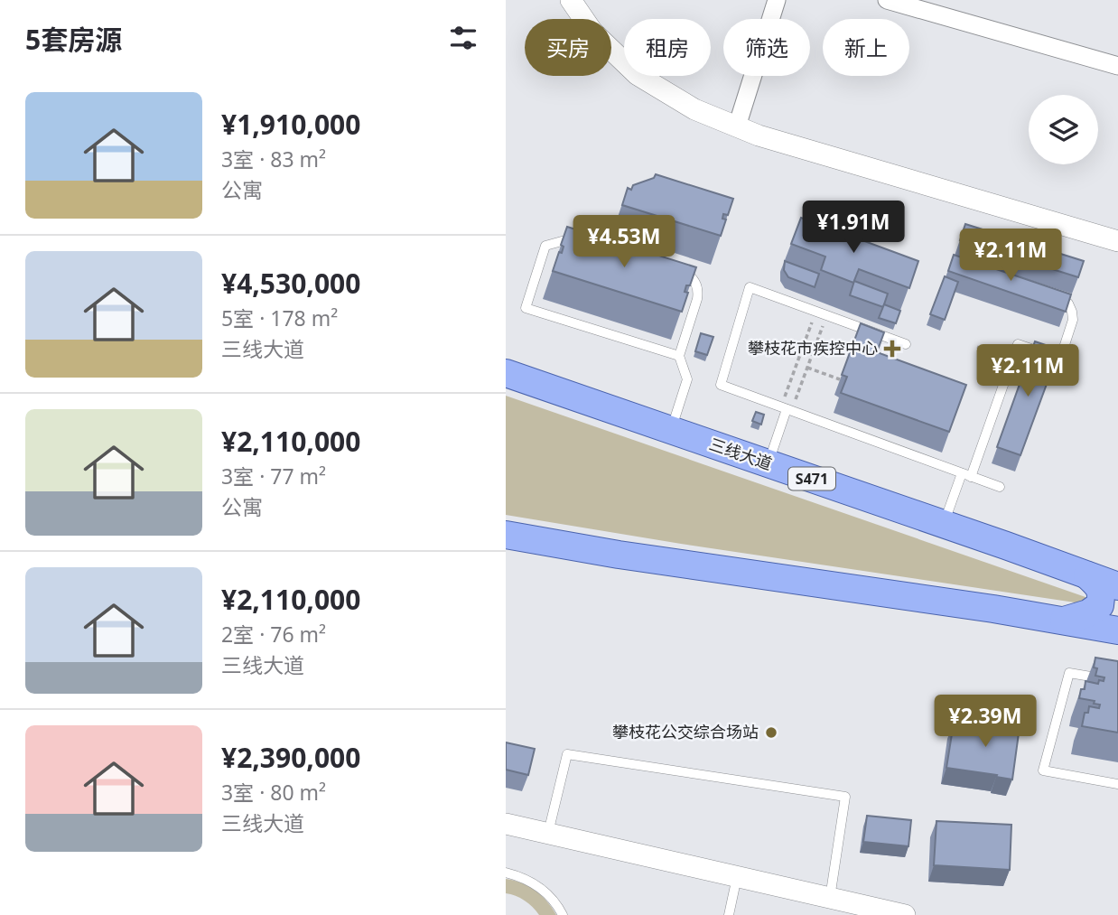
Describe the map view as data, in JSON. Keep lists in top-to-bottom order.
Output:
{
  "streets": {
    "main road": ["三线大道", "S471"]
  },
  "places": {
    "health": ["攀枝花市疾控中心"],
    "other": ["攀枝花公交综合场站"]
  },
  "page": {
    "heading": "5套房源",
    "chip": [
      "买房",
      "租房",
      "筛选",
      "新上"
    ],
    "list": [
      {
        "name": "¥1,910,000",
        "note": "3室 · 83 m² · 公寓"
      },
      {
        "name": "¥4,530,000",
        "note": "5室 · 178 m² · 三线大道"
      },
      {
        "name": "¥2,110,000",
        "note": "3室 · 77 m² · 公寓"
      },
      {
        "name": "¥2,110,000",
        "note": "2室 · 76 m² · 三线大道"
      },
      {
        "name": "¥2,390,000",
        "note": "3室 · 80 m² · 三线大道"
      }
    ],
    "price": [
      "¥1.91M",
      "¥4.53M",
      "¥2.11M",
      "¥2.11M",
      "¥2.39M"
    ]
  }
}
